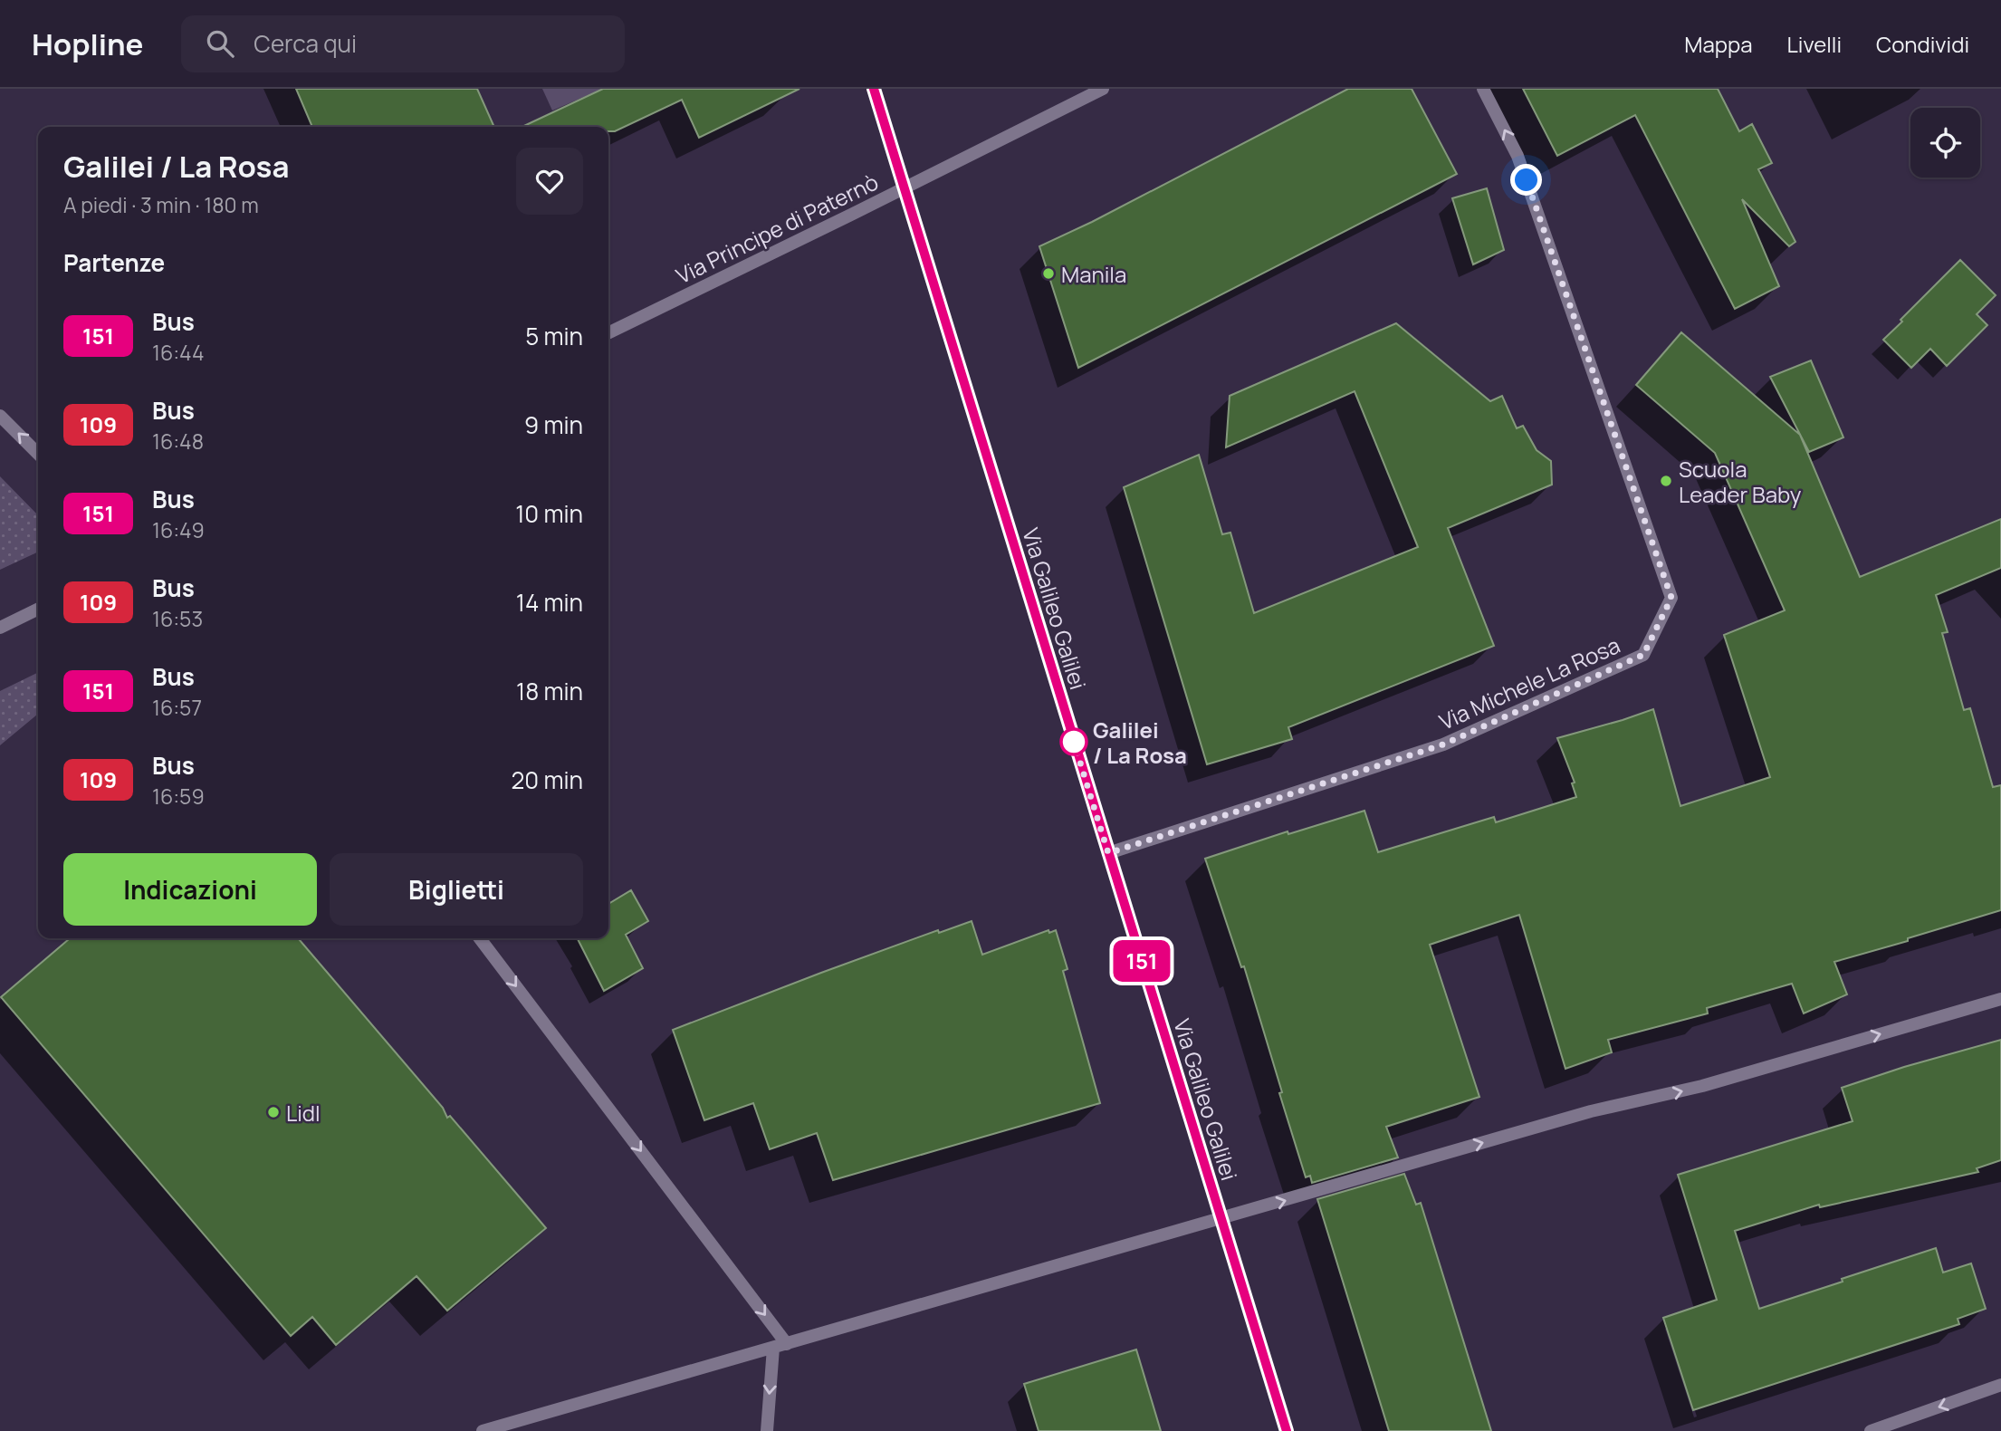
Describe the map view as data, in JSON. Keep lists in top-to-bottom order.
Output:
{
  "streets": {
    "street": ["Via Principe di Paternò", "Via Galileo Galilei", "Via Michele La Rosa"]
  },
  "crossings": [
    ["Via Principe di Paternò", "Via Galileo Galilei"],
    ["Via Galileo Galilei", "Via Michele La Rosa"]
  ],
  "places": [
    "Manila",
    "Scuola Leader Baby",
    "Galilei / La Rosa",
    "Lidl"
  ],
  "lines": ["bus line 151"],
  "page": {
    "header": "Hopline",
    "search": "Cerca qui",
    "nav": ["Mappa", "Livelli", "Condividi"],
    "on_map": "151",
    "heading": [
      ["Galilei / La Rosa", "A piedi · 3 min · 180 m"],
      "Partenze"
    ],
    "list": [
      {
        "mark": "151",
        "name": "Bus",
        "note": "16:44",
        "value": "5 min"
      },
      {
        "mark": "109",
        "name": "Bus",
        "note": "16:48",
        "value": "9 min"
      },
      {
        "mark": "151",
        "name": "Bus",
        "note": "16:49",
        "value": "10 min"
      },
      {
        "mark": "109",
        "name": "Bus",
        "note": "16:53",
        "value": "14 min"
      },
      {
        "mark": "151",
        "name": "Bus",
        "note": "16:57",
        "value": "18 min"
      },
      {
        "mark": "109",
        "name": "Bus",
        "note": "16:59",
        "value": "20 min"
      }
    ],
    "buttons": ["Indicazioni", "Biglietti"]
  }
}
